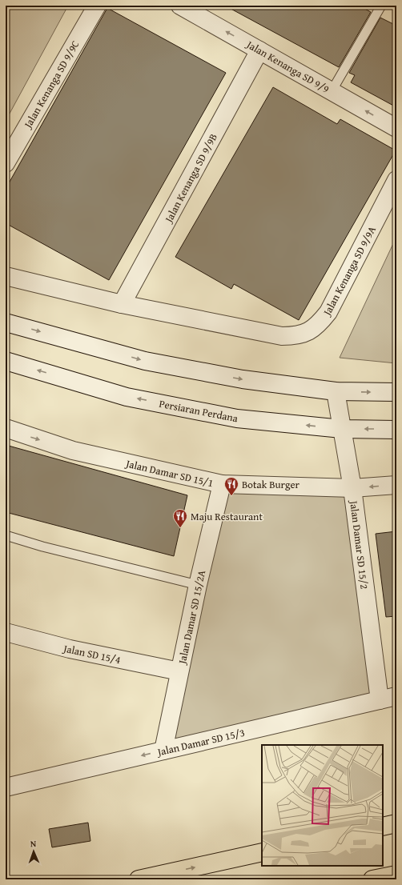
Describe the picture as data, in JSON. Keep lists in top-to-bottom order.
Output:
{
  "streets": {
    "street": [
      "Jalan Kenanga SD 9/9",
      "Jalan Kenanga SD 9/9C",
      "Jalan Kenanga SD 9/9B",
      "Jalan Kenanga SD 9/9A",
      "Persiaran Perdana",
      "Jalan Damar SD 15/1",
      "Jalan Damar SD 15/2",
      "Jalan Damar SD 15/2A",
      "Jalan SD 15/4",
      "Jalan Damar SD 15/3"
    ]
  },
  "crossings": [
    ["Jalan Kenanga SD 9/9", "Jalan Kenanga SD 9/9B"],
    ["Jalan Kenanga SD 9/9B", "Jalan Kenanga SD 9/9A"],
    ["Persiaran Perdana", "Jalan Damar SD 15/2"],
    ["Jalan Damar SD 15/1", "Jalan Damar SD 15/2"],
    ["Jalan Damar SD 15/1", "Jalan Damar SD 15/2A"],
    ["Jalan Damar SD 15/2", "Jalan Damar SD 15/3"],
    ["Jalan Damar SD 15/2A", "Jalan SD 15/4"],
    ["Jalan Damar SD 15/2A", "Jalan Damar SD 15/3"]
  ],
  "one_way": ["Jalan Kenanga SD 9/9", "Jalan Damar SD 15/3"],
  "places": {
    "restaurant": ["Botak Burger", "Maju Restaurant"]
  },
  "north": "top"
}
